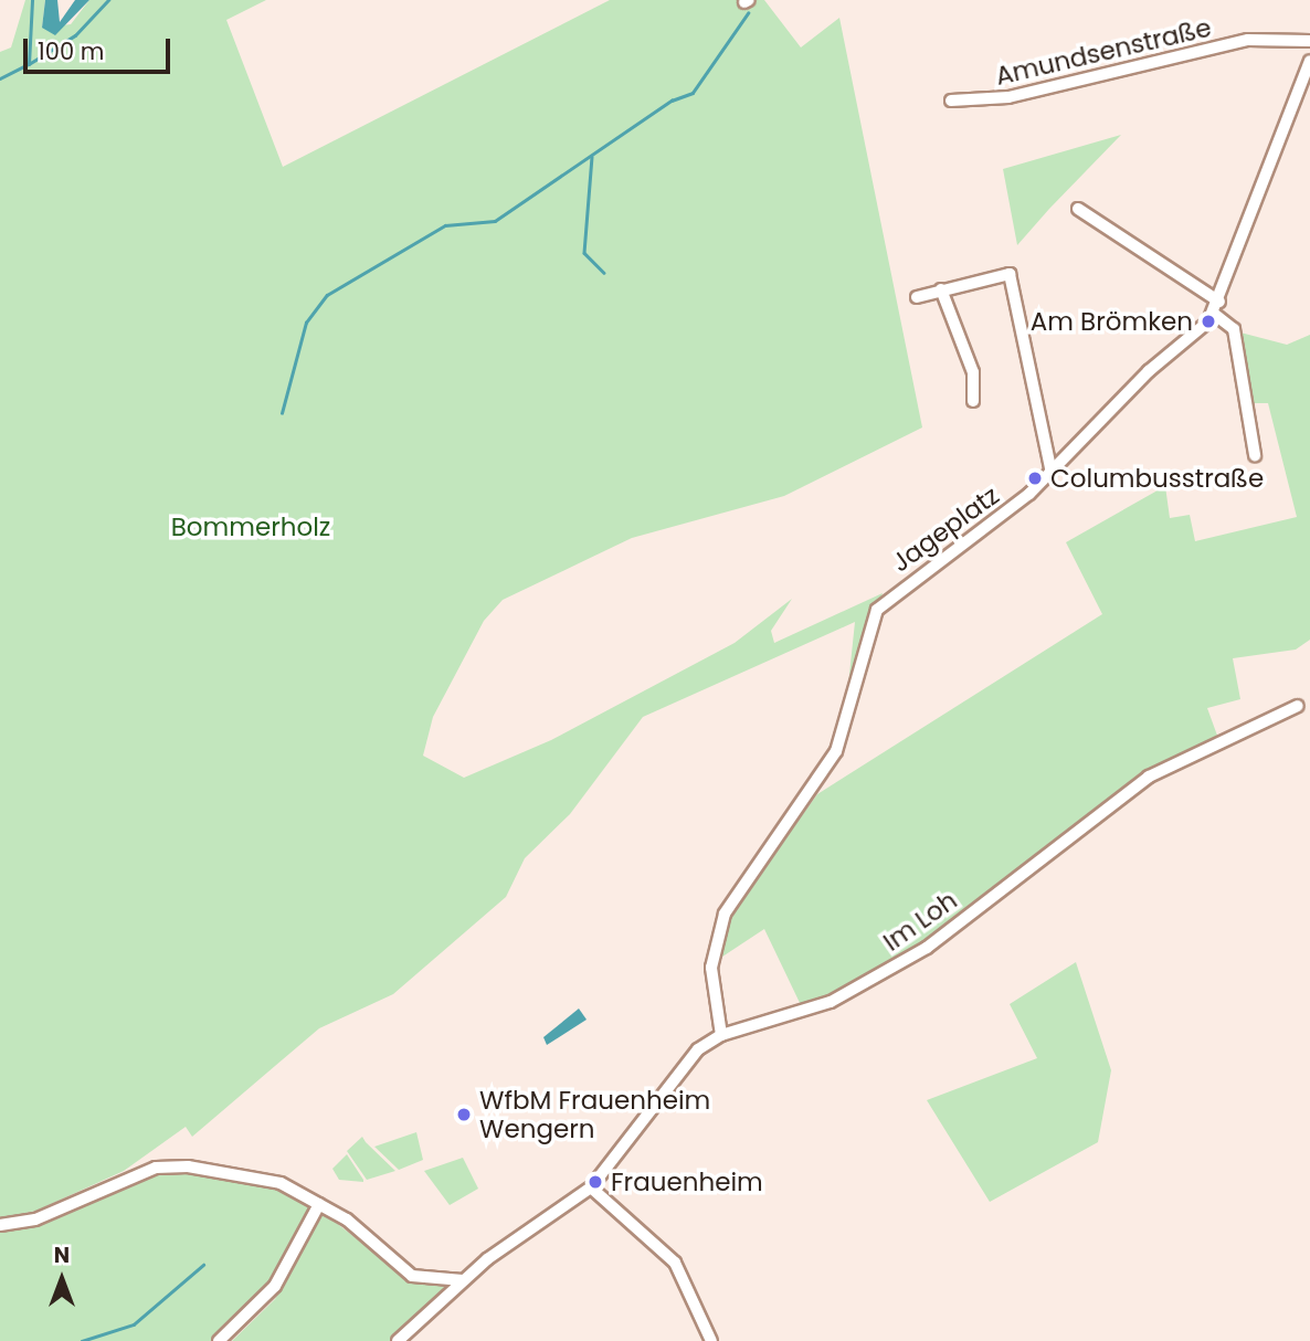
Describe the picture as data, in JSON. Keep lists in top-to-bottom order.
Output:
{
  "streets": {
    "street": ["Amundsenstraße", "Jageplatz", "Im Loh"]
  },
  "crossings": [
    ["Jageplatz", "Im Loh"]
  ],
  "parks": ["Bommerholz"],
  "places": [
    "Am Brömken",
    "Columbusstraße",
    "WfbM Frauenheim Wengern",
    "Frauenheim"
  ],
  "scale_bar": "100 m",
  "north": "top"
}
